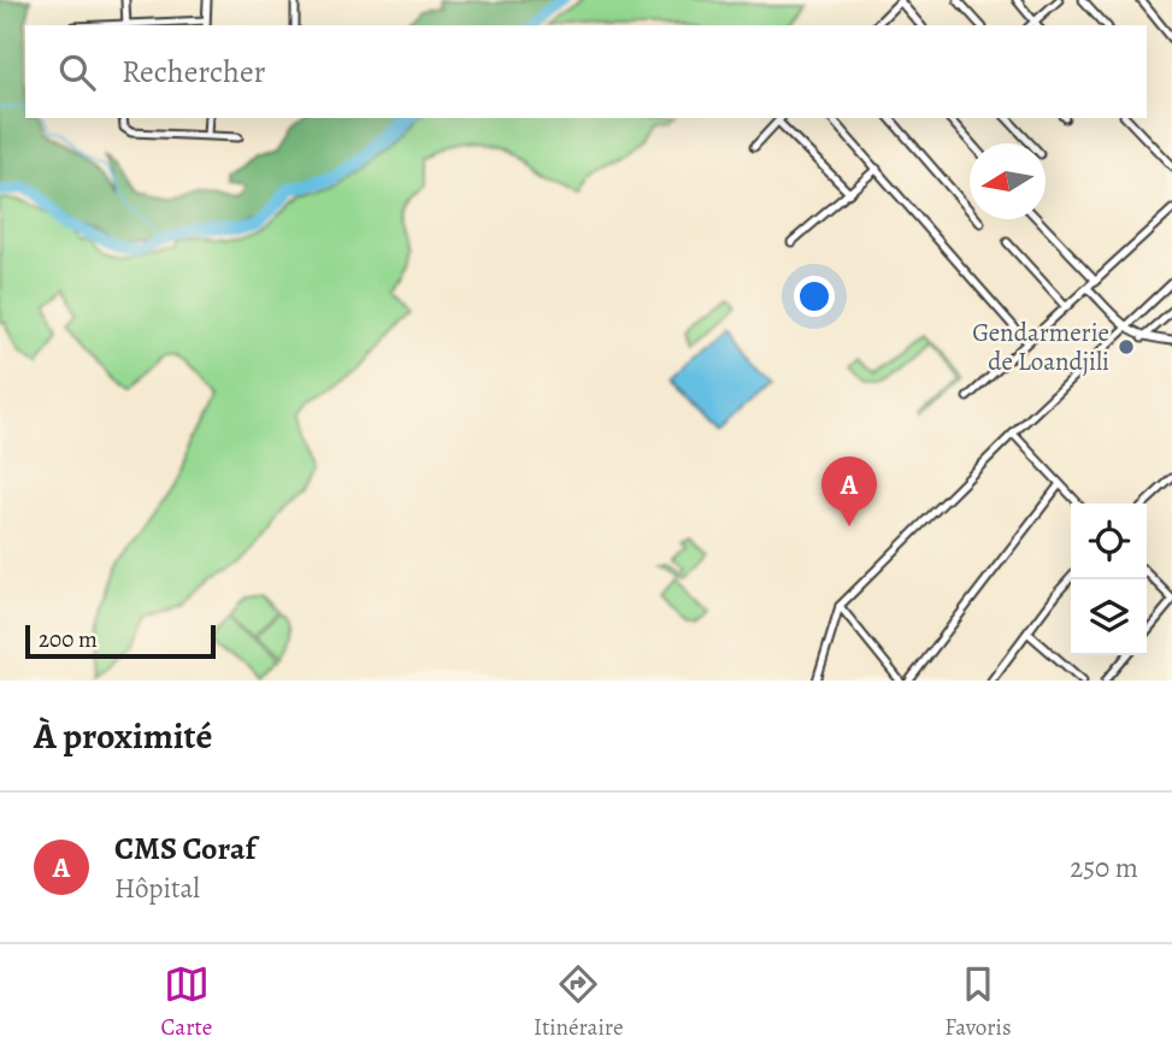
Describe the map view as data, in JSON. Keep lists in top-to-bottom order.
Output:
{
  "places": ["Gendarmerie de Loandjili"],
  "scale_bar": "200 m",
  "north": "left",
  "page": {
    "search": "Rechercher",
    "pins": "A",
    "scale": "200 m",
    "heading": "À proximité",
    "list": [
      {
        "mark": "A",
        "name": "CMS Coraf",
        "note": "Hôpital",
        "value": "250 m"
      }
    ],
    "nav": ["Carte", "Itinéraire", "Favoris"]
  }
}
